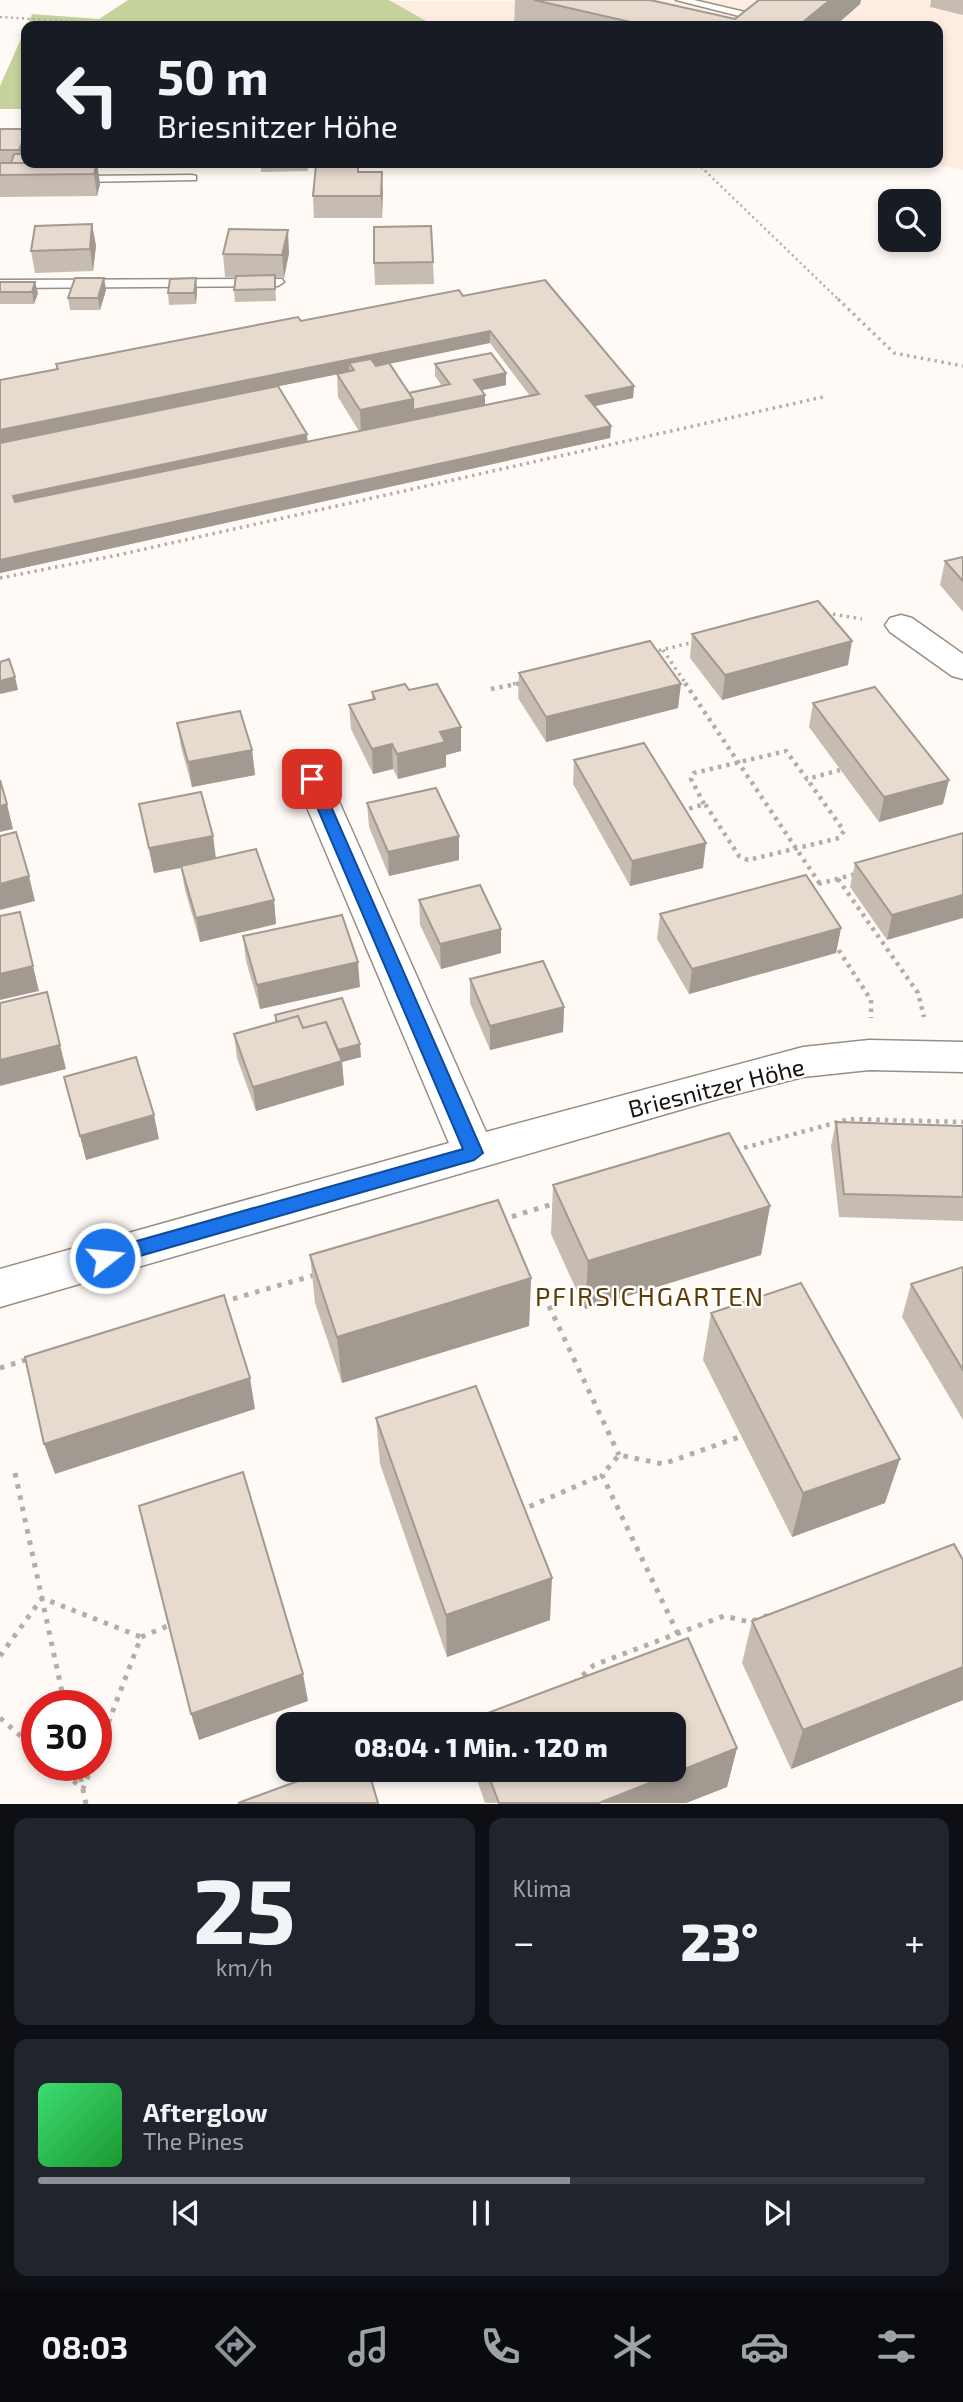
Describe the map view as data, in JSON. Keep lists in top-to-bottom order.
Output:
{
  "streets": {
    "street": ["Briesnitzer Höhe"]
  },
  "districts": ["PFIRSICHGARTEN"],
  "page": {
    "turn": ["50 m", "Briesnitzer Höhe"],
    "limit": "30",
    "trip": "08:04 · 1 Min. · 120 m",
    "tile": [
      ["25", "km/h"],
      "Klima"
    ],
    "heat": ["−", "23°", "+"],
    "song": ["Afterglow", "The Pines"],
    "tabs": "08:03"
  }
}
